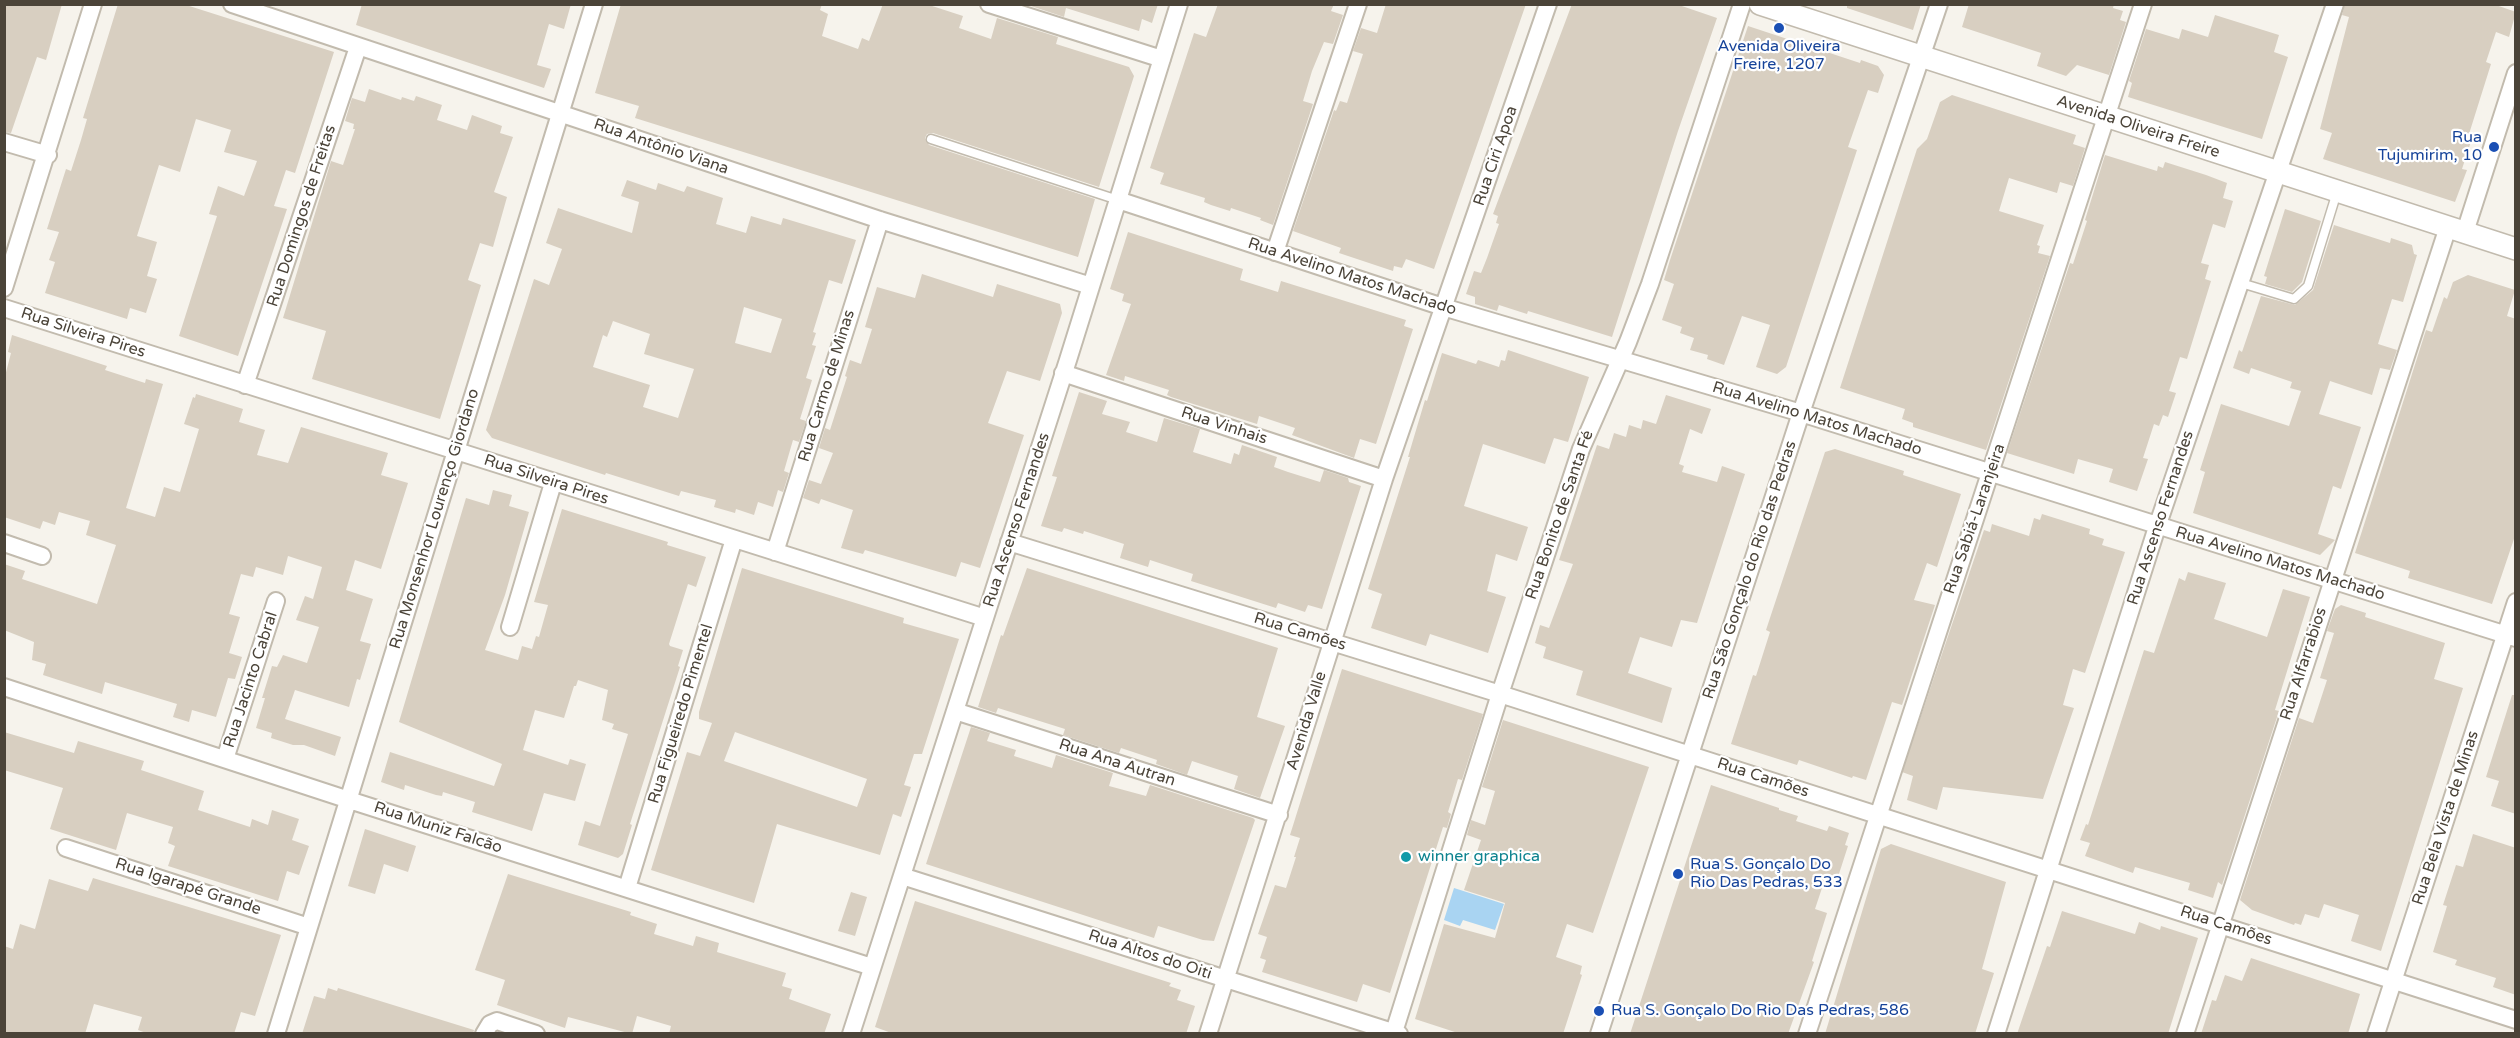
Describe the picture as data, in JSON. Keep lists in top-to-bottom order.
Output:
{
  "streets": {
    "street": [
      "Avenida Oliveira Freire",
      "Rua Antônio Viana",
      "Rua Ciri Apoa",
      "Rua Domingos de Freitas",
      "Rua Avelino Matos Machado",
      "Rua Silveira Pires",
      "Rua Carmo de Minas",
      "Rua Vinhais",
      "Rua Bonito de Santa Fé",
      "Rua Ascenso Fernandes",
      "Rua Monsenhor Lourenço Giordano",
      "Rua Sabiá-Laranjeira",
      "Rua São Gonçalo do Rio das Pedras",
      "Rua Camões",
      "Rua Alfarrabios",
      "Rua Jacinto Cabral",
      "Rua Figueiredo Pimentel",
      "Avenida Valle",
      "Rua Ana Autran",
      "Rua Bela Vista de Minas",
      "Rua Muniz Falcão",
      "Rua Igarapé Grande",
      "Rua Altos do Oiti"
    ]
  },
  "crossings": [
    ["Avenida Oliveira Freire", "Rua Ascenso Fernandes"],
    ["Avenida Oliveira Freire", "Rua Sabiá-Laranjeira"],
    ["Avenida Oliveira Freire", "Rua São Gonçalo do Rio das Pedras"],
    ["Avenida Oliveira Freire", "Rua Alfarrabios"],
    ["Rua Antônio Viana", "Rua Domingos de Freitas"],
    ["Rua Antônio Viana", "Rua Carmo de Minas"],
    ["Rua Antônio Viana", "Rua Ascenso Fernandes"],
    ["Rua Antônio Viana", "Rua Monsenhor Lourenço Giordano"],
    ["Rua Ciri Apoa", "Rua Avelino Matos Machado"],
    ["Rua Ciri Apoa", "Avenida Valle"],
    ["Rua Domingos de Freitas", "Rua Silveira Pires"],
    ["Rua Avelino Matos Machado", "Rua Bonito de Santa Fé"],
    ["Rua Avelino Matos Machado", "Rua Ascenso Fernandes"],
    ["Rua Avelino Matos Machado", "Rua Sabiá-Laranjeira"],
    ["Rua Avelino Matos Machado", "Rua São Gonçalo do Rio das Pedras"],
    ["Rua Avelino Matos Machado", "Rua Alfarrabios"],
    ["Rua Avelino Matos Machado", "Avenida Valle"],
    ["Rua Avelino Matos Machado", "Rua Bela Vista de Minas"],
    ["Rua Silveira Pires", "Rua Carmo de Minas"],
    ["Rua Silveira Pires", "Rua Ascenso Fernandes"],
    ["Rua Silveira Pires", "Rua Monsenhor Lourenço Giordano"],
    ["Rua Silveira Pires", "Rua Figueiredo Pimentel"],
    ["Rua Vinhais", "Rua Ascenso Fernandes"],
    ["Rua Vinhais", "Avenida Valle"],
    ["Rua Bonito de Santa Fé", "Rua Camões"],
    ["Rua Bonito de Santa Fé", "Rua Altos do Oiti"],
    ["Rua Ascenso Fernandes", "Rua Camões"],
    ["Rua Ascenso Fernandes", "Rua Ana Autran"],
    ["Rua Ascenso Fernandes", "Rua Muniz Falcão"],
    ["Rua Ascenso Fernandes", "Rua Altos do Oiti"],
    ["Rua Monsenhor Lourenço Giordano", "Rua Muniz Falcão"],
    ["Rua Monsenhor Lourenço Giordano", "Rua Igarapé Grande"],
    ["Rua Sabiá-Laranjeira", "Rua Camões"],
    ["Rua São Gonçalo do Rio das Pedras", "Rua Camões"],
    ["Rua Camões", "Rua Alfarrabios"],
    ["Rua Camões", "Avenida Valle"],
    ["Rua Camões", "Rua Bela Vista de Minas"],
    ["Rua Jacinto Cabral", "Rua Muniz Falcão"],
    ["Rua Figueiredo Pimentel", "Rua Muniz Falcão"],
    ["Avenida Valle", "Rua Ana Autran"],
    ["Avenida Valle", "Rua Altos do Oiti"]
  ],
  "places": [
    "Avenida Oliveira Freire, 1207",
    "Rua Tujumirim, 10",
    "winner graphica",
    "Rua S. Gonçalo Do Rio Das Pedras, 533",
    "Rua S. Gonçalo Do Rio Das Pedras, 586"
  ]
}
